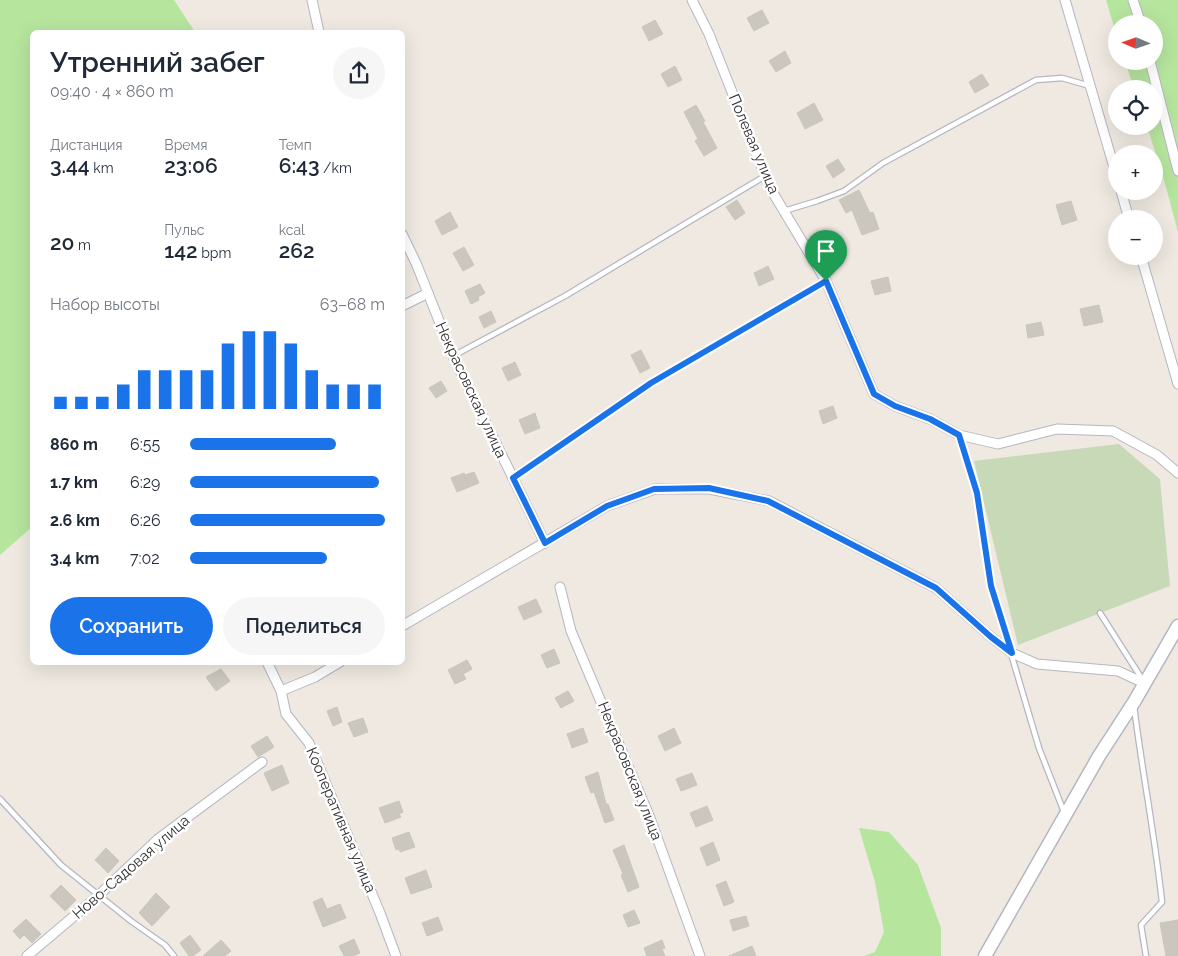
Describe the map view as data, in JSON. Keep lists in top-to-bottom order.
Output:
{
  "streets": {
    "street": [
      "Полевая улица",
      "Некрасовская улица",
      "Кооперативная улица",
      "Ново-Садовая улица"
    ]
  },
  "north": "left",
  "page": {
    "map_buttons": ["+", "−"],
    "heading": ["Утренний забег", "09:40 · 4 × 860 m"],
    "stats": [
      ["Дистанция", "3.44 km"],
      ["Время", "23:06"],
      ["Темп", "6:43 /km"],
      ["20 m"],
      ["Пульс", "142 bpm"],
      ["kcal", "262"]
    ],
    "chart": ["Набор высоты", "63–68 m"],
    "list": [
      {
        "name": "860 m",
        "note": "6:55"
      },
      {
        "name": "1.7 km",
        "note": "6:29"
      },
      {
        "name": "2.6 km",
        "note": "6:26"
      },
      {
        "name": "3.4 km",
        "note": "7:02"
      }
    ],
    "buttons": ["Сохранить", "Поделиться"]
  }
}
